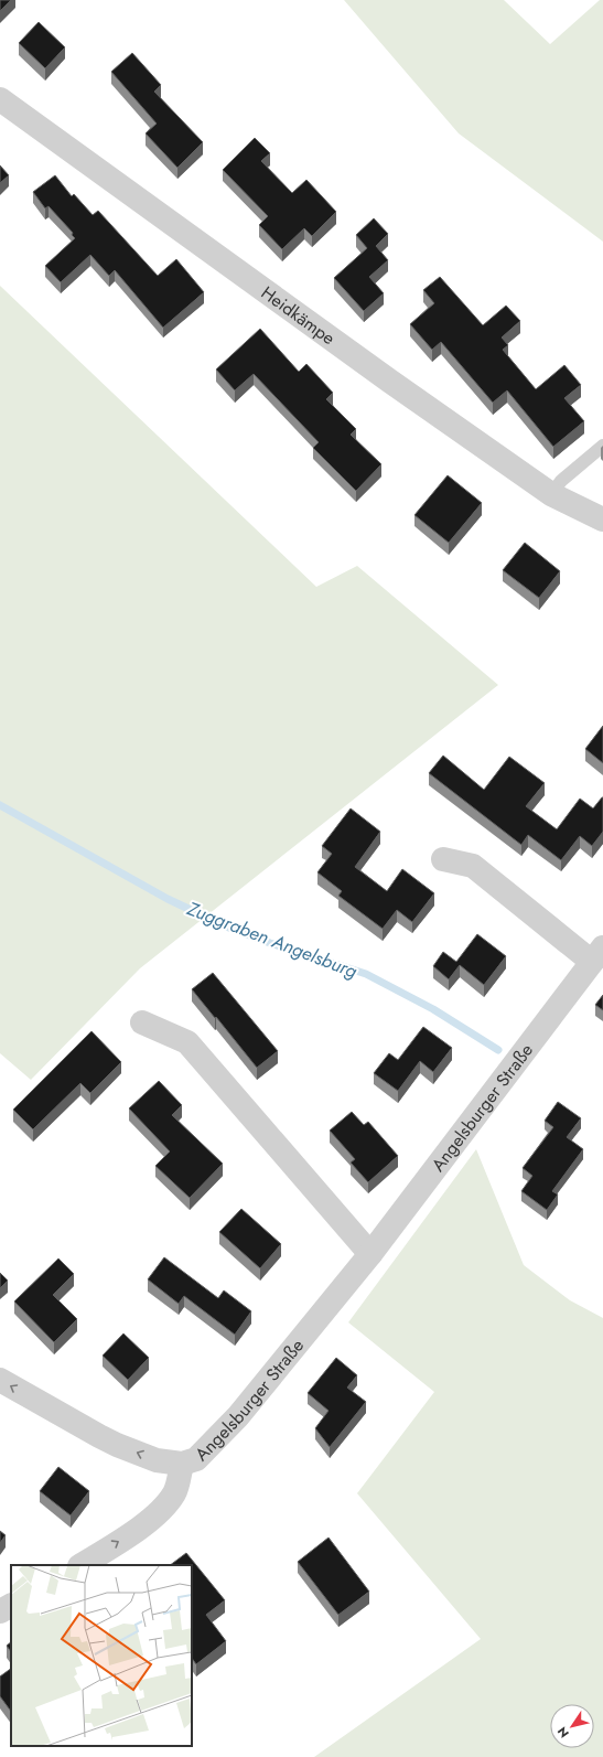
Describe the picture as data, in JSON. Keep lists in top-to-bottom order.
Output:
{
  "streets": {
    "street": ["Heidkämpe", "Angelsburger Straße"]
  },
  "water": ["Zuggraben Angelsburg"],
  "north": "bottom left"
}
